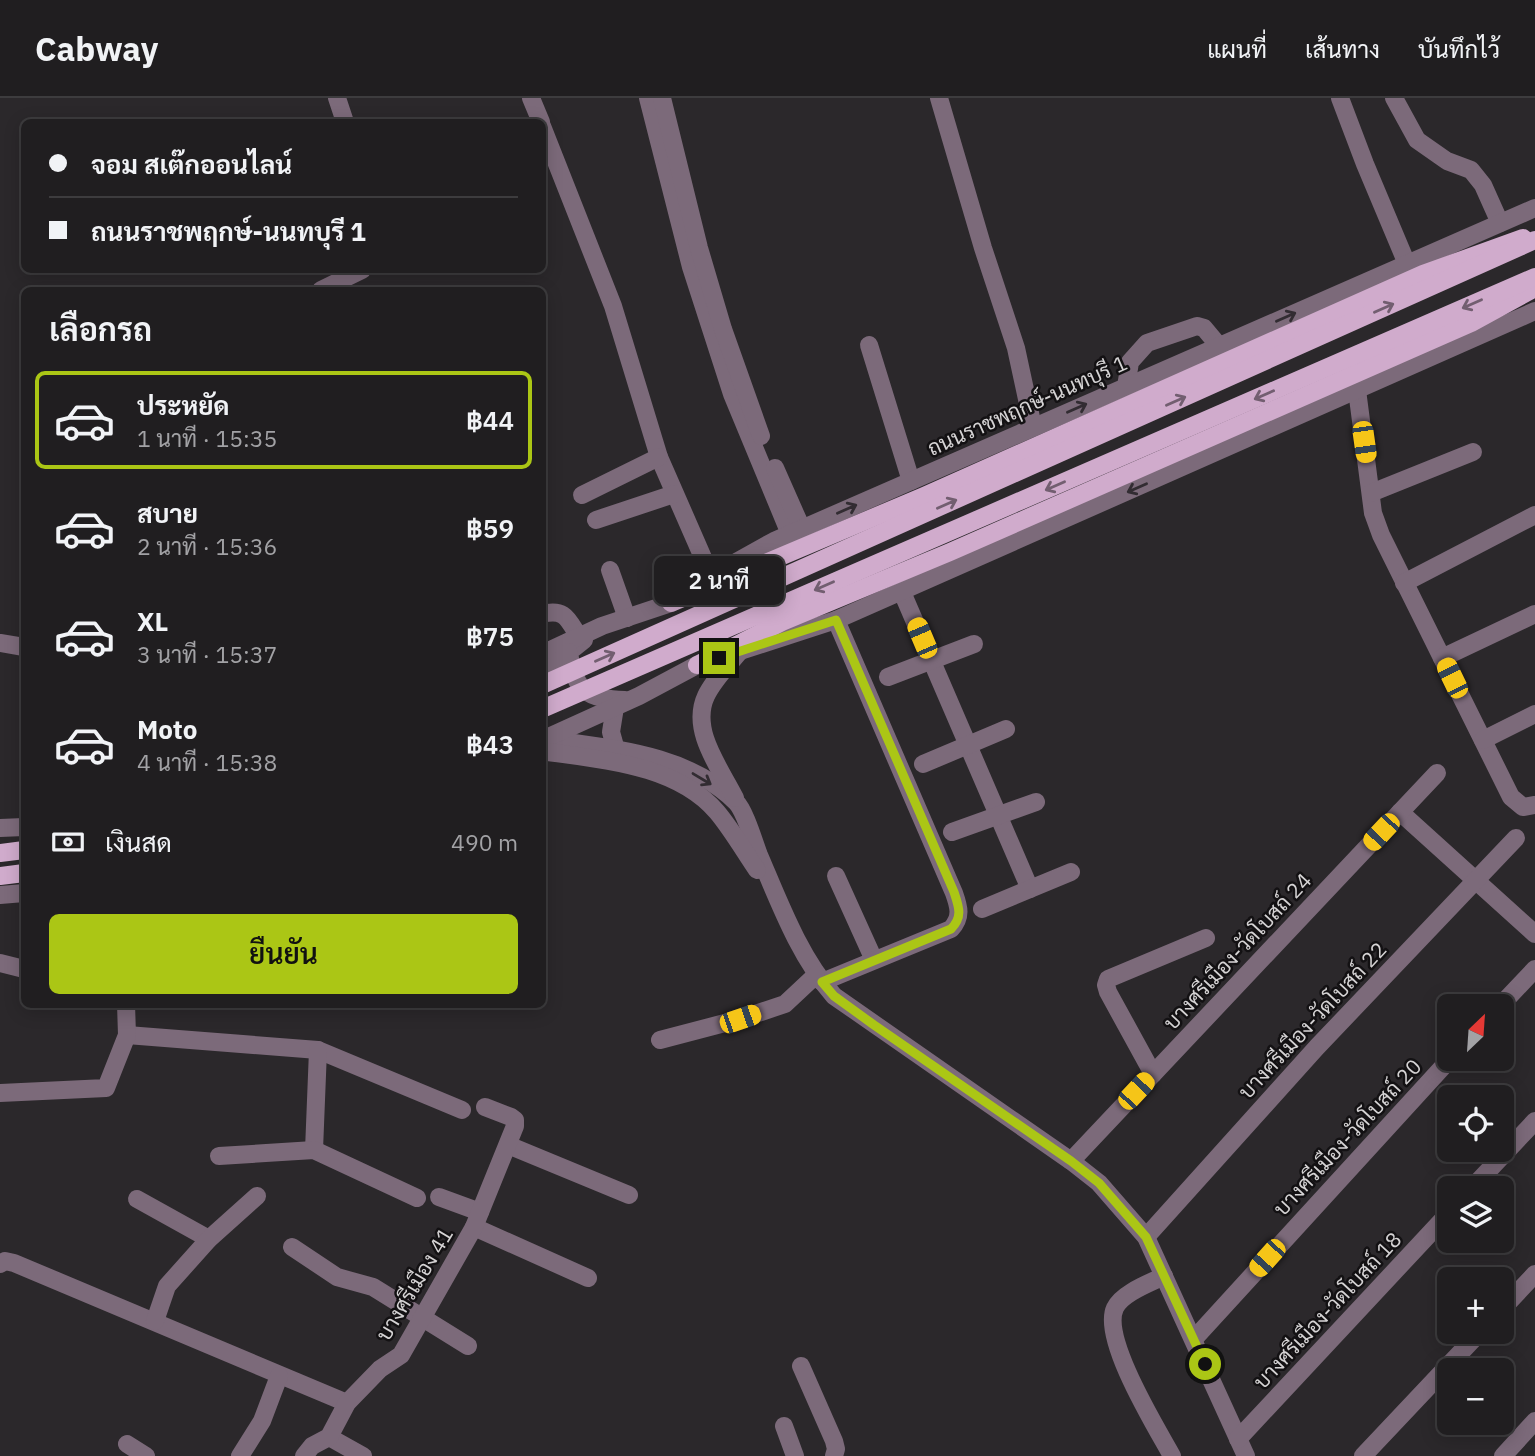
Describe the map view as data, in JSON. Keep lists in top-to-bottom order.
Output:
{
  "streets": {
    "street": [
      "ถนนราชพฤกษ์-นนทบุรี 1",
      "บางศรีเมือง-วัดโบสถ์ 24",
      "บางศรีเมือง-วัดโบสถ์ 22",
      "บางศรีเมือง-วัดโบสถ์ 20",
      "บางศรีเมือง 41",
      "บางศรีเมือง-วัดโบสถ์ 18"
    ]
  },
  "north": "top right",
  "page": {
    "header": "Cabway",
    "nav": ["แผนที่", "เส้นทาง", "บันทึกไว้"],
    "banner": ["จอม สเต๊กออนไลน์", "ถนนราชพฤกษ์-นนทบุรี 1"],
    "heading": "เลือกรถ",
    "list": [
      {
        "name": "ประหยัด",
        "note": "1 นาที · 15:35",
        "value": "฿44"
      },
      {
        "name": "สบาย",
        "note": "2 นาที · 15:36",
        "value": "฿59"
      },
      {
        "name": "XL",
        "note": "3 นาที · 15:37",
        "value": "฿75"
      },
      {
        "name": "Moto",
        "note": "4 นาที · 15:38",
        "value": "฿43"
      }
    ],
    "bubble": "2 นาที",
    "pay": ["เงินสด", "490 m"],
    "buttons": "ยืนยัน",
    "map_buttons": ["+", "−"]
  }
}
